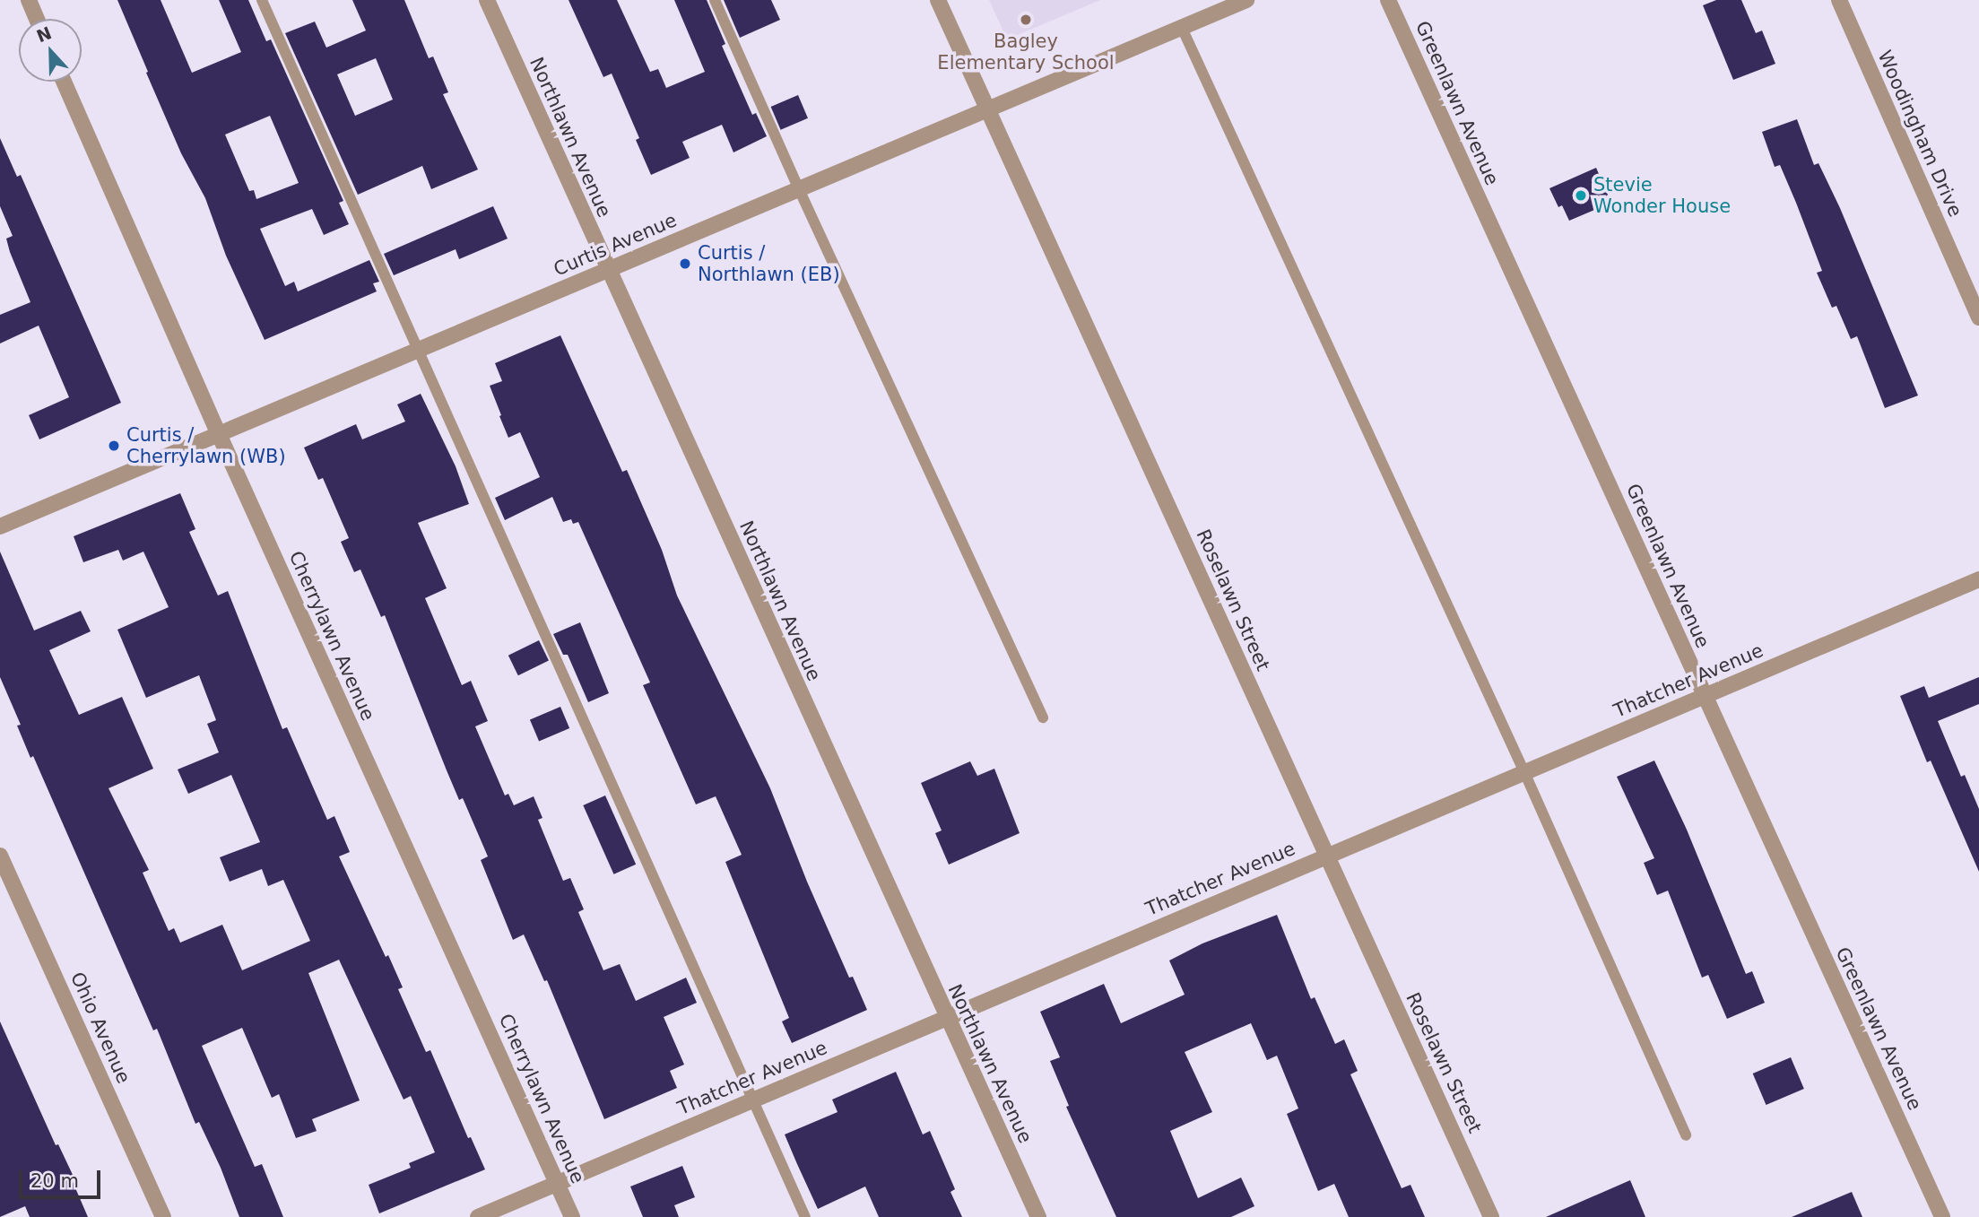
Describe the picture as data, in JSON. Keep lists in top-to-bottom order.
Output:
{
  "streets": {
    "street": [
      "Greenlawn Avenue",
      "Woodingham Drive",
      "Northlawn Avenue",
      "Curtis Avenue",
      "Roselawn Street",
      "Cherrylawn Avenue",
      "Thatcher Avenue",
      "Ohio Avenue"
    ]
  },
  "crossings": [
    ["Greenlawn Avenue", "Thatcher Avenue"],
    ["Northlawn Avenue", "Curtis Avenue"],
    ["Northlawn Avenue", "Thatcher Avenue"],
    ["Curtis Avenue", "Roselawn Street"],
    ["Curtis Avenue", "Cherrylawn Avenue"],
    ["Roselawn Street", "Thatcher Avenue"],
    ["Cherrylawn Avenue", "Thatcher Avenue"]
  ],
  "places": [
    "Bagley Elementary School",
    "Stevie Wonder House",
    "Curtis / Northlawn (EB)",
    "Curtis / Cherrylawn (WB)"
  ],
  "scale_bar": "20 m",
  "north": "top"
}
